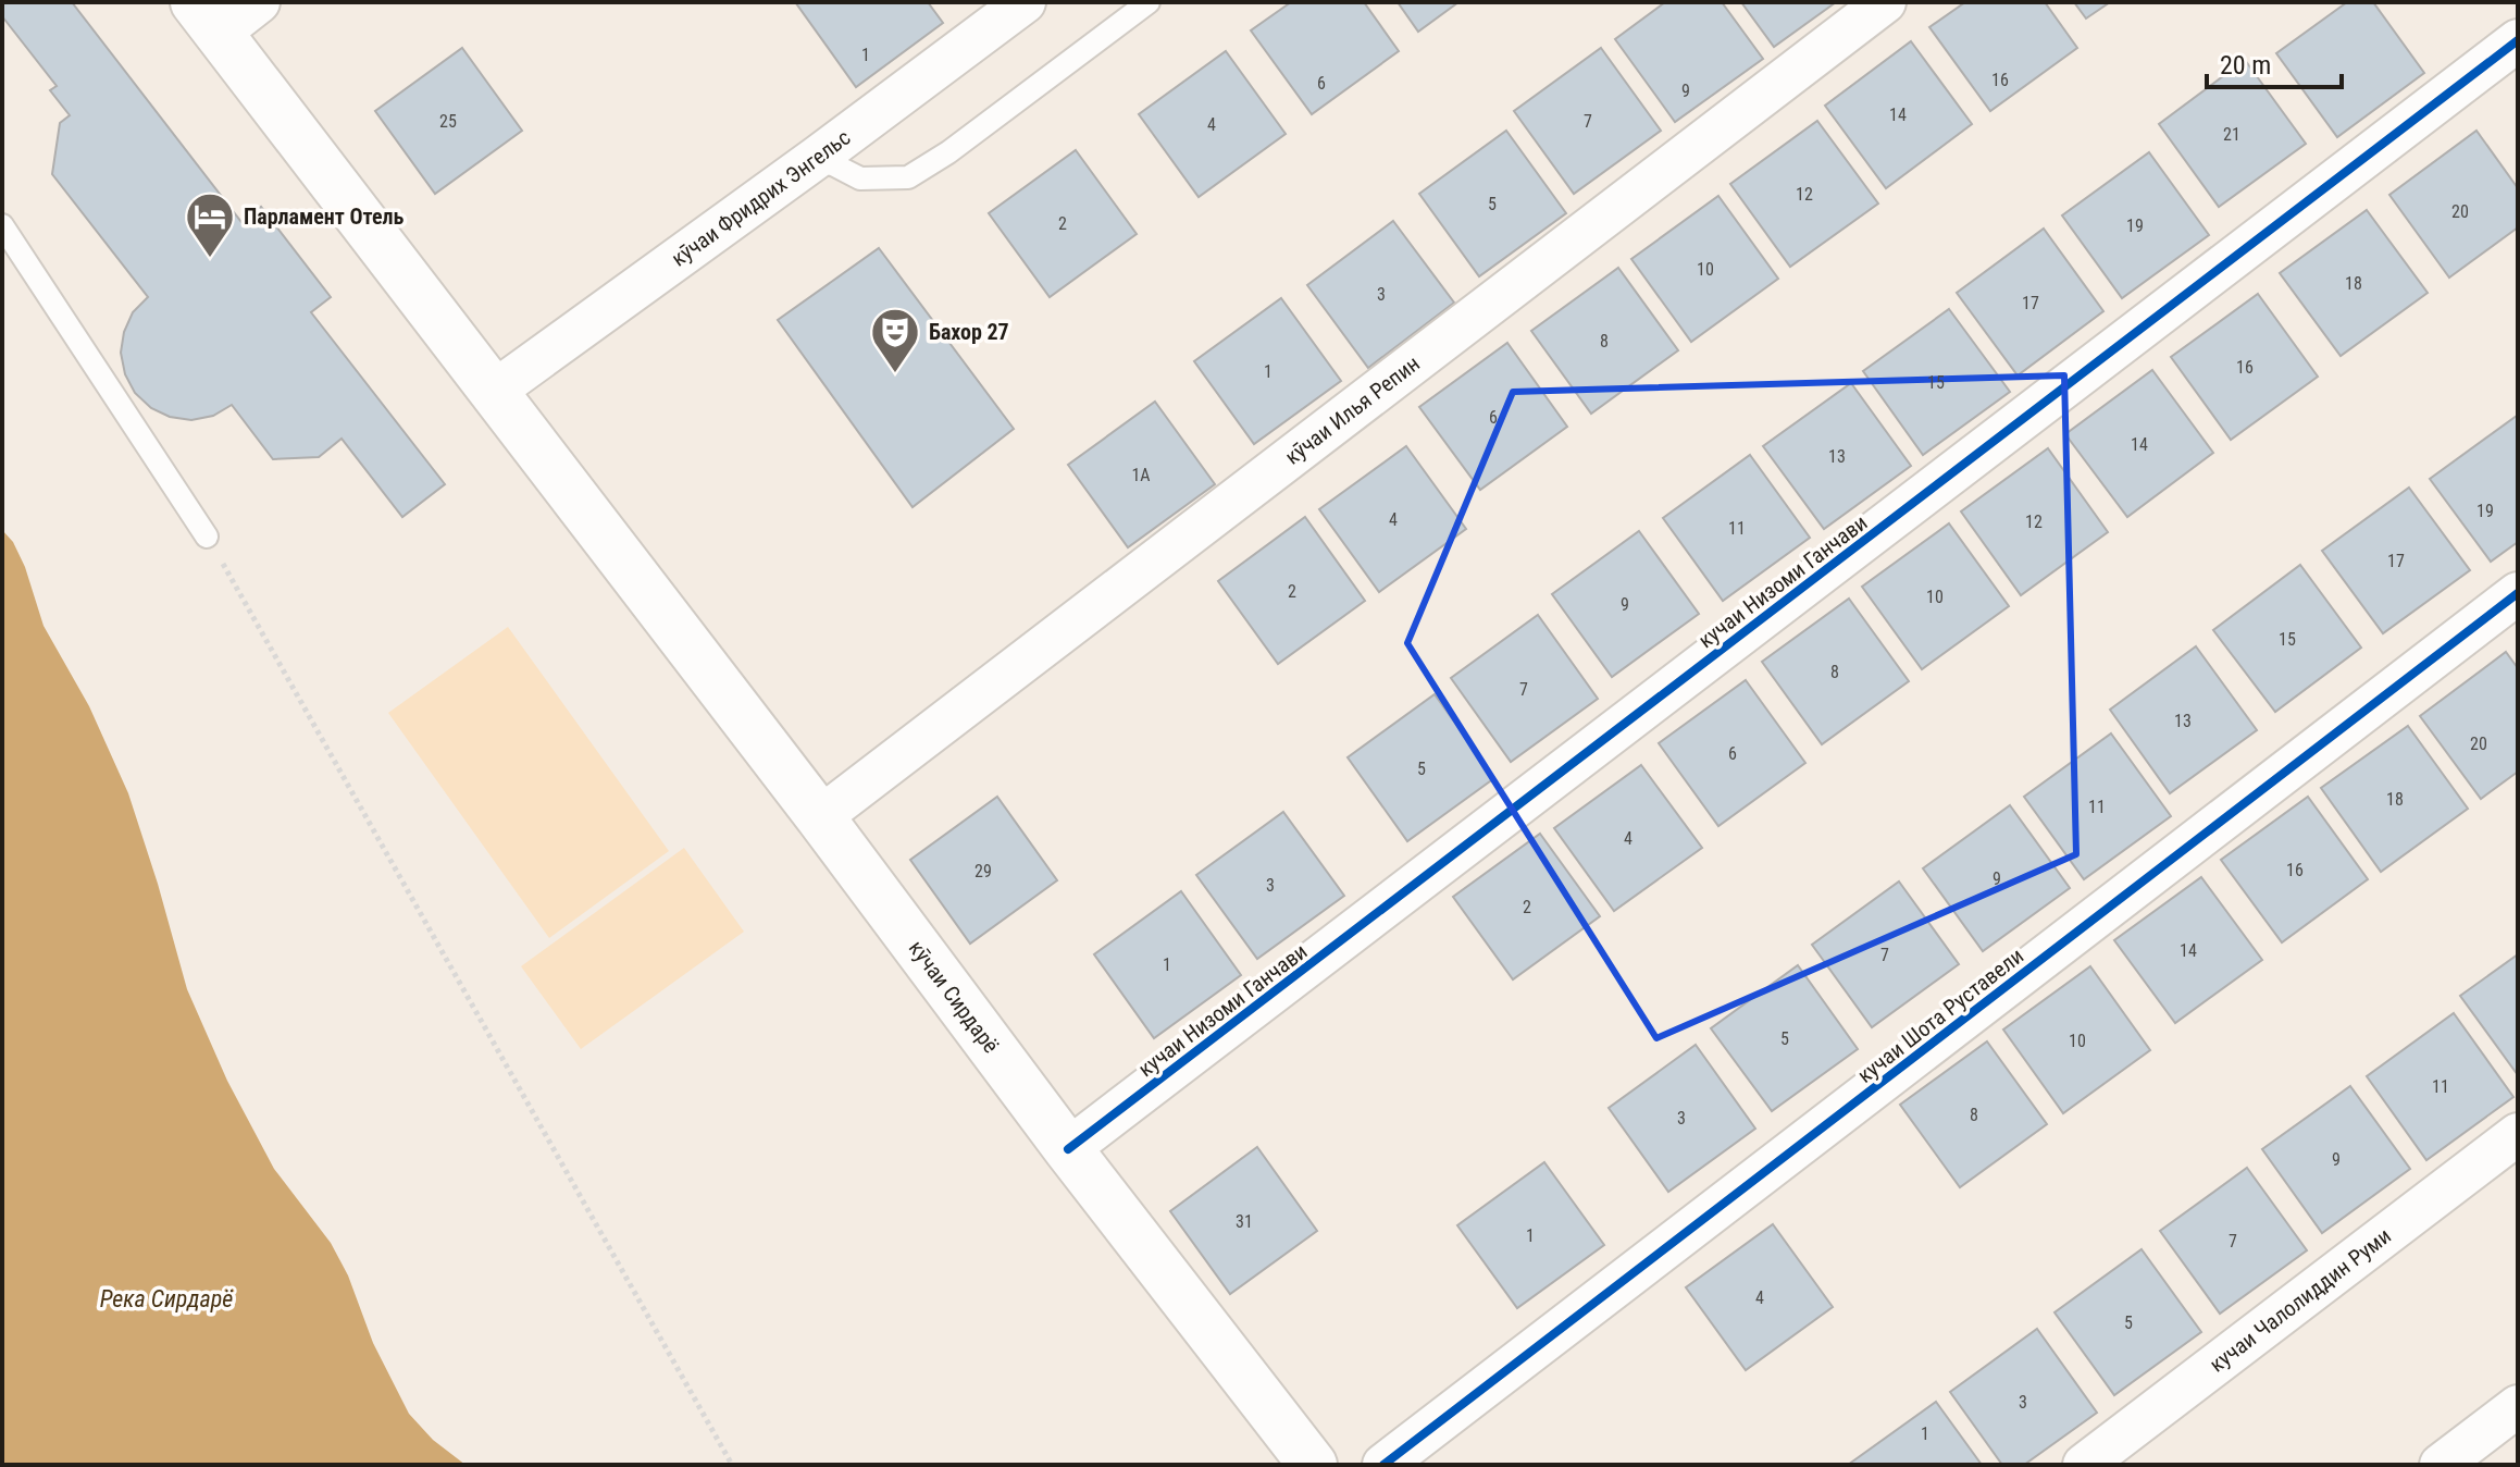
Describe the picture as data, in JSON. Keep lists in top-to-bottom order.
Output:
{
  "streets": {
    "main road": ["кӯчаи Сирдарё"],
    "street": [
      "кӯчаи Фридрих Энгельс",
      "кӯчаи Илья Репин",
      "кучаи Низоми Ганчави",
      "кучаи Шота Руставели",
      "кучаи Чалолиддин Руми"
    ]
  },
  "crossings": [
    ["кӯчаи Фридрих Энгельс", "кӯчаи Сирдарё"],
    ["кӯчаи Илья Репин", "кӯчаи Сирдарё"],
    ["кучаи Низоми Ганчави", "кӯчаи Сирдарё"]
  ],
  "water": ["Река Сирдарё"],
  "places": {
    "hotel": ["Парламент Отель"],
    "theatre": ["Бахор 27"]
  },
  "house_numbers": [
    "1",
    "16",
    "6",
    "9",
    "14",
    "25",
    "7",
    "4",
    "21",
    "12",
    "5",
    "20",
    "2",
    "19",
    "10",
    "18",
    "3",
    "17",
    "8",
    "16",
    "1",
    "15",
    "6",
    "14",
    "13",
    "1А",
    "19",
    "4",
    "12",
    "11",
    "17",
    "2",
    "10",
    "9",
    "15",
    "8",
    "7",
    "13",
    "20",
    "6",
    "5",
    "18",
    "11",
    "4",
    "16",
    "29",
    "9",
    "3",
    "2",
    "14",
    "7",
    "1",
    "5",
    "10",
    "11",
    "8",
    "3",
    "9",
    "31",
    "1",
    "7",
    "4",
    "5",
    "3",
    "1"
  ],
  "scale_bar": "20 m"
}
